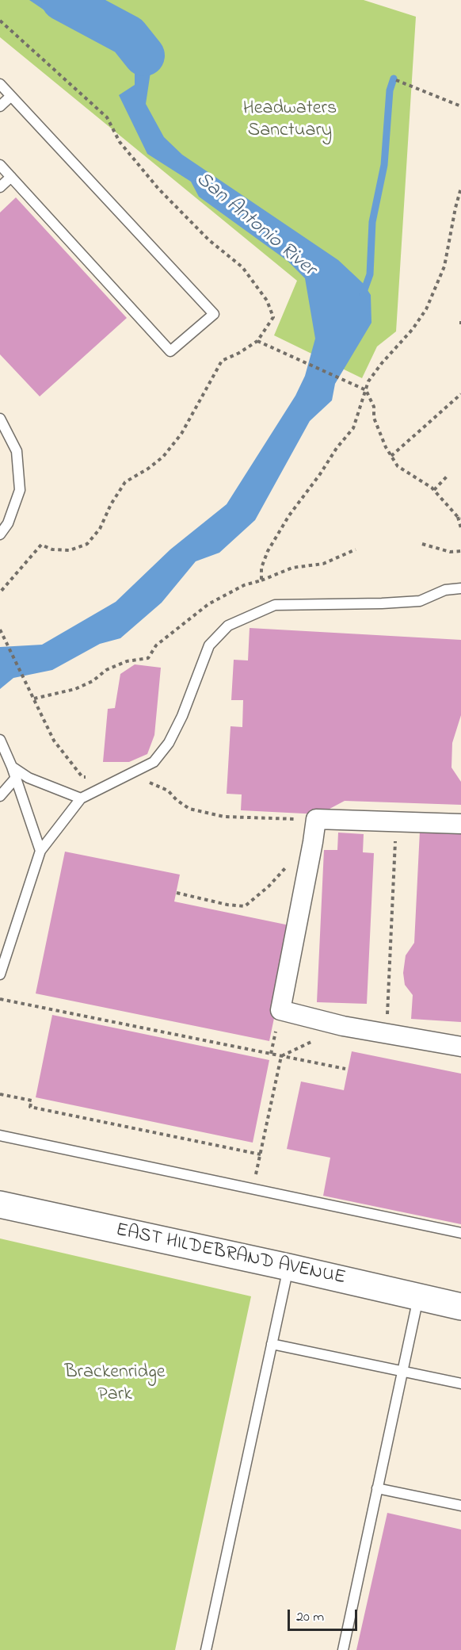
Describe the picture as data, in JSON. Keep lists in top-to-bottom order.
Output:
{
  "streets": {
    "main road": ["EAST HILDEBRAND AVENUE"]
  },
  "water": ["San Antonio River"],
  "parks": ["Headwaters Sanctuary", "Brackenridge Park"],
  "scale_bar": "20 m"
}
